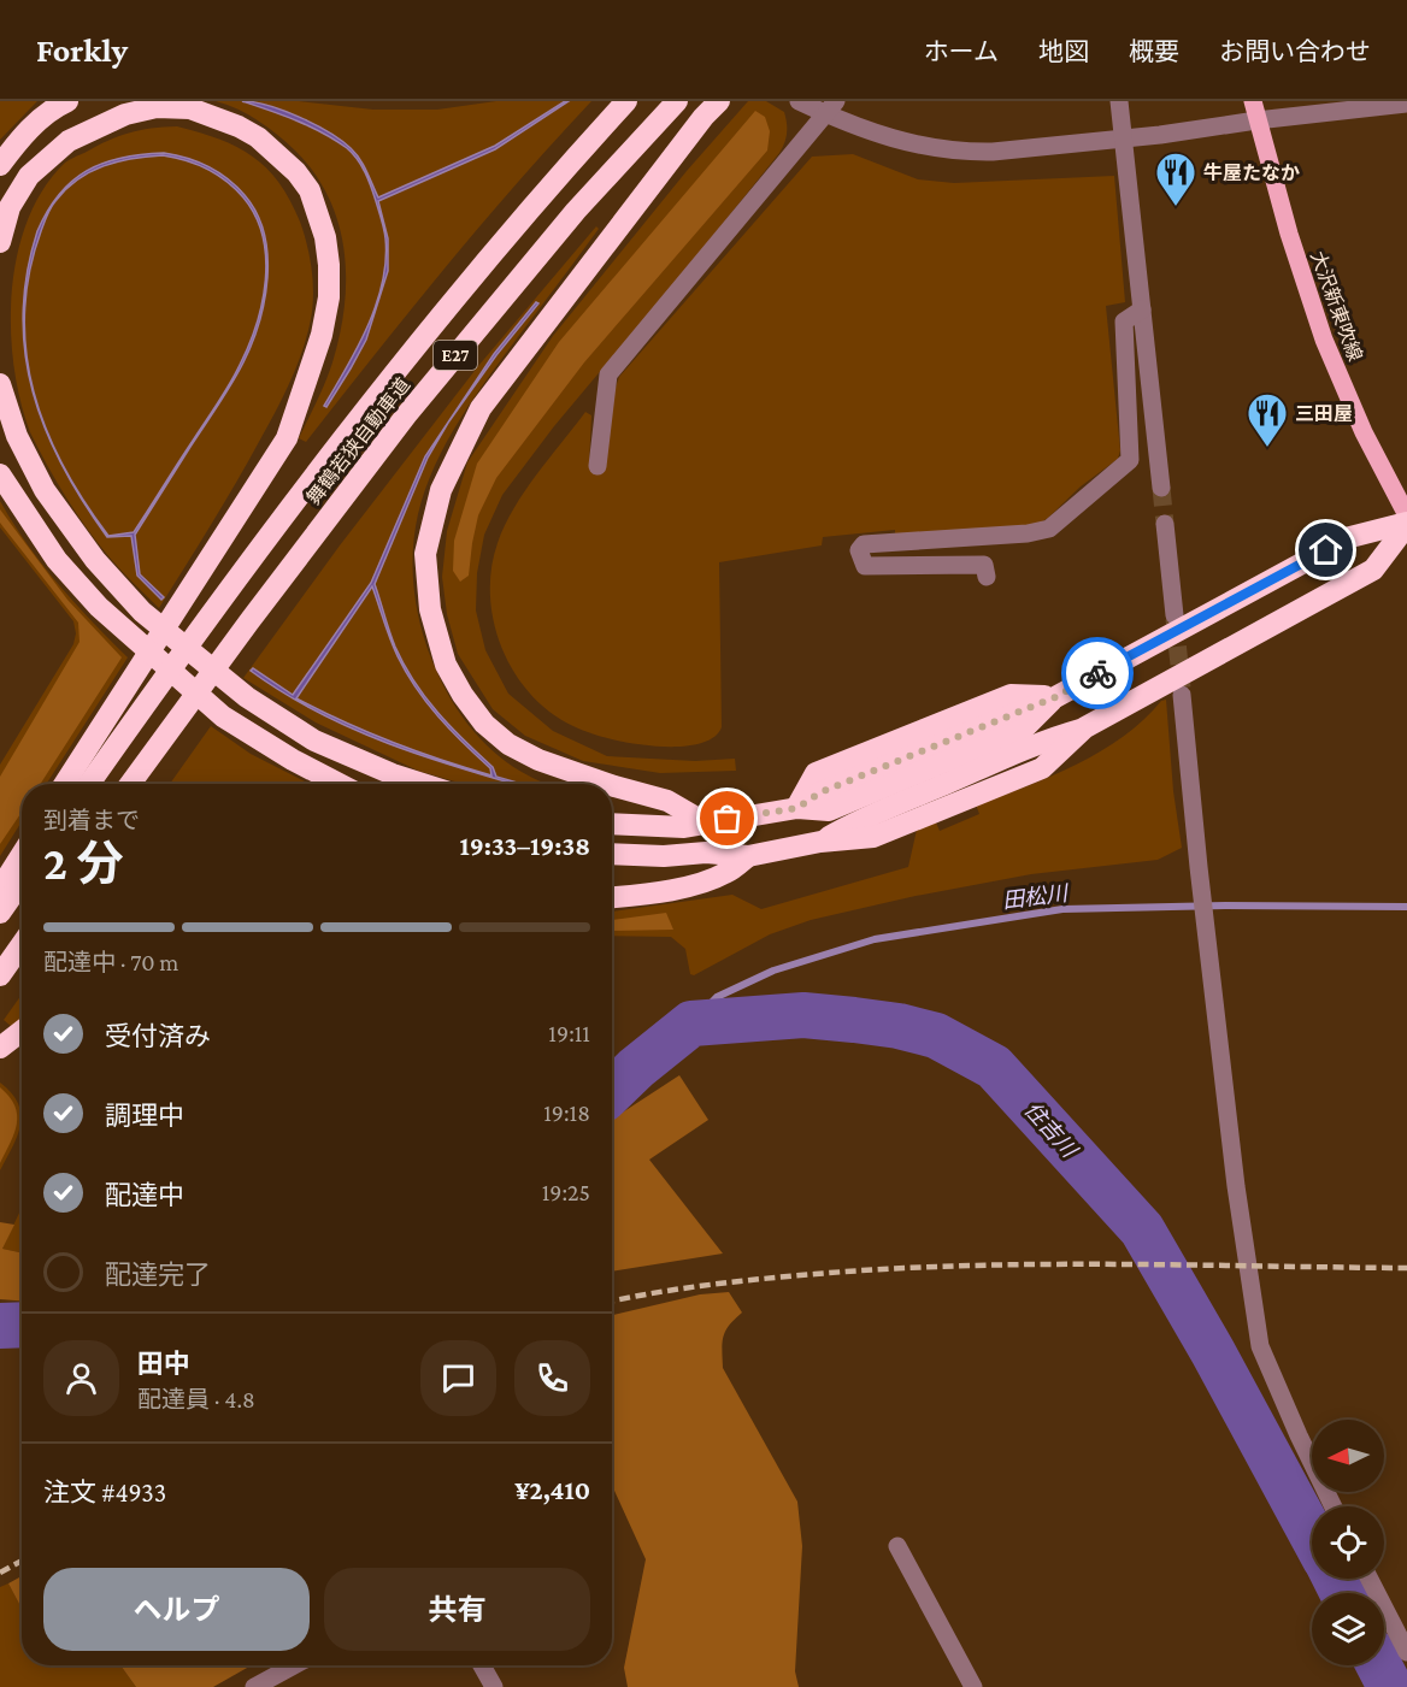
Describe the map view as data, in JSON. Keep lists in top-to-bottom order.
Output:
{
  "streets": {
    "highway": ["E27", "舞鶴若狭自動車道"],
    "main road": ["大沢新東吹線"]
  },
  "water": ["田松川", "住吉川"],
  "places": {
    "restaurant": ["牛屋たなか", "三田屋"]
  },
  "north": "left",
  "page": {
    "header": "Forkly",
    "nav": [
      "ホーム",
      "地図",
      "概要",
      "お問い合わせ"
    ],
    "heading": ["2 分", "到着まで", "19:33–19:38"],
    "panel": [
      "田中",
      "配達員 · 4.8",
      "注文 #4933",
      "¥2,410"
    ],
    "bar": "配達中 · 70 m",
    "list": [
      ["受付済み", "19:11"],
      ["調理中", "19:18"],
      ["配達中", "19:25"],
      "配達完了"
    ],
    "buttons": ["ヘルプ", "共有"]
  }
}
